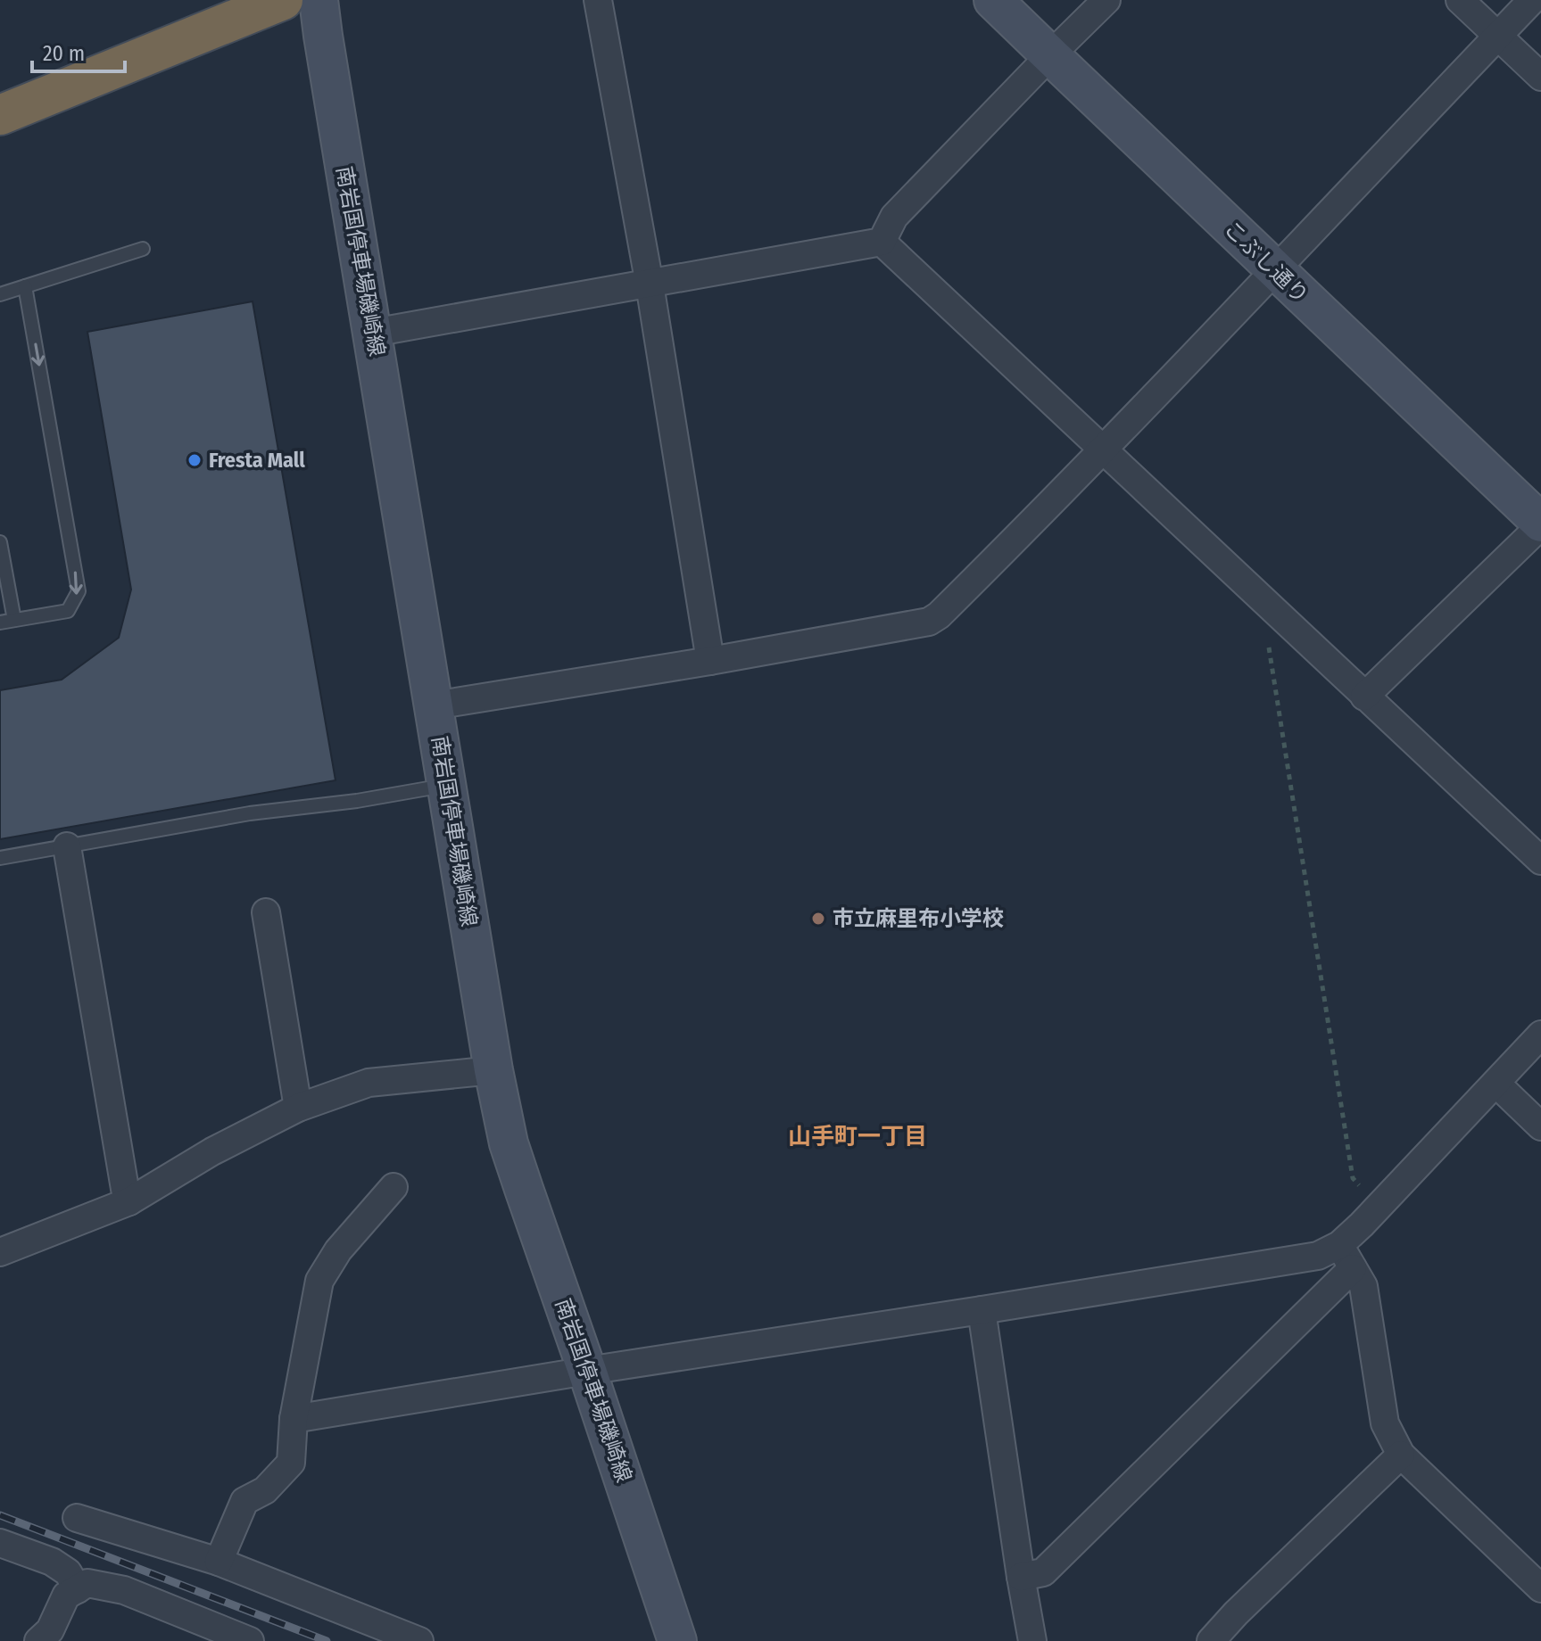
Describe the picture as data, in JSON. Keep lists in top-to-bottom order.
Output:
{
  "streets": {
    "main road": ["南岩国停車場磯崎線", "こぶし通り"]
  },
  "districts": ["山手町一丁目"],
  "places": ["Fresta Mall", "市立麻里布小学校"],
  "scale_bar": "20 m"
}
